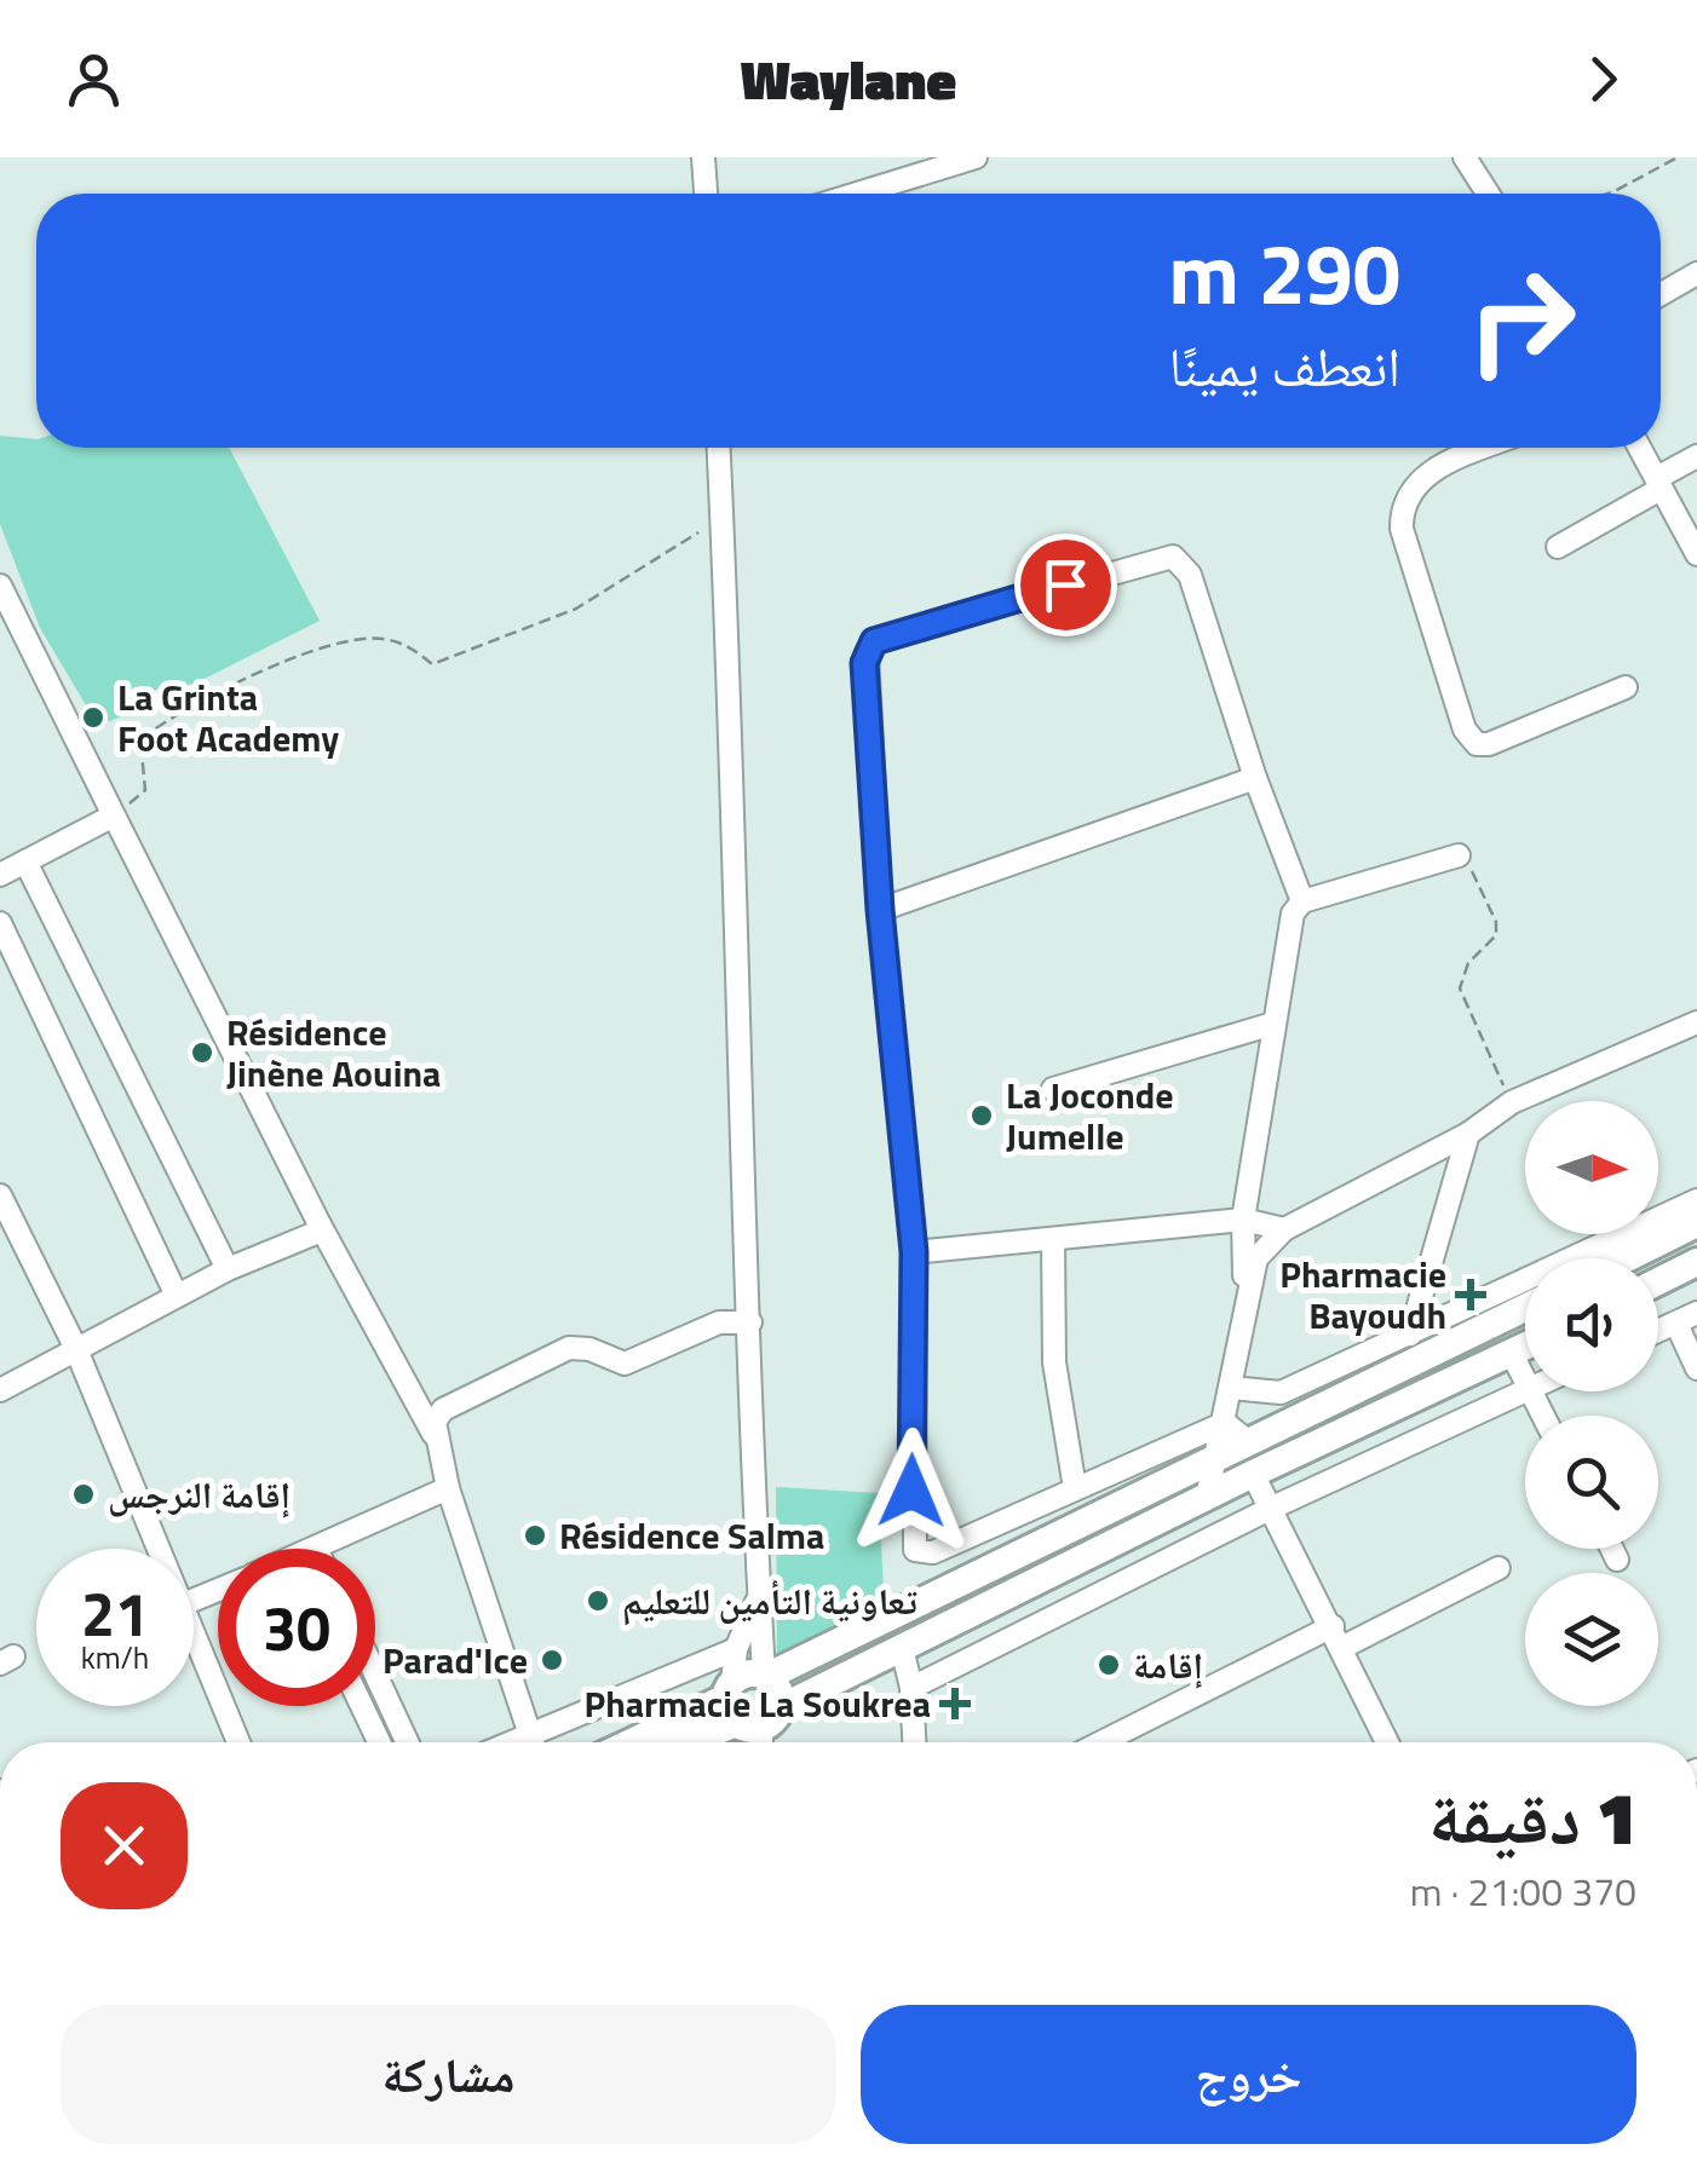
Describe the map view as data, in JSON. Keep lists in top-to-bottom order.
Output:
{
  "places": {
    "other": [
      "La Grinta Foot Academy",
      "Résidence Jinène Aouina",
      "La Joconde Jumelle",
      "إقامة النرجس",
      "Résidence Salma",
      "تعاونية التأمين للتعليم",
      "Parad'Ice",
      "إقامة"
    ],
    "health": ["Pharmacie Bayoudh", "Pharmacie La Soukrea"]
  },
  "north": "right",
  "page": {
    "header": "Waylane",
    "turn": ["290 m", "انعطف يمينًا"],
    "speed": "21 km/h",
    "limit": "30",
    "heading": ["1 دقيقة", "370 m · 21:00"],
    "buttons": ["خروج", "مشاركة"]
  }
}
